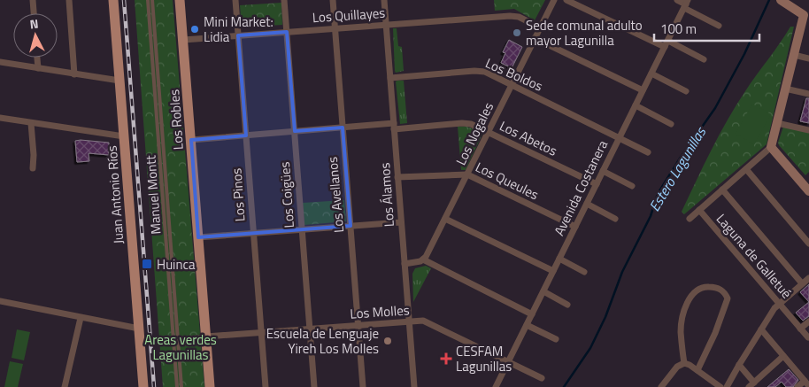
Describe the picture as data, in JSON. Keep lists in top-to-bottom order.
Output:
{
  "streets": {
    "main road": ["Los Robles", "Juan Antonio Ríos"],
    "street": [
      "Los Quillayes",
      "Los Boldos",
      "Los Nogales",
      "Los Abetos",
      "Los Queules",
      "Avenida Costanera",
      "Los Pinos",
      "Los Coigües",
      "Los Avellanos",
      "Los Álamos",
      "Laguna de Galletué",
      "Los Molles"
    ],
    "lane": ["Manuel Montt"]
  },
  "crossings": [
    ["Los Quillayes", "Los Robles"],
    ["Los Quillayes", "Los Nogales"],
    ["Los Quillayes", "Los Pinos"],
    ["Los Quillayes", "Los Coigües"],
    ["Los Quillayes", "Los Avellanos"],
    ["Los Quillayes", "Los Álamos"],
    ["Los Boldos", "Los Nogales"],
    ["Los Boldos", "Avenida Costanera"],
    ["Los Boldos", "Los Álamos"],
    ["Los Robles", "Los Abetos"],
    ["Los Nogales", "Los Abetos"],
    ["Los Nogales", "Los Queules"],
    ["Los Abetos", "Avenida Costanera"],
    ["Los Abetos", "Los Pinos"],
    ["Los Abetos", "Los Coigües"],
    ["Los Abetos", "Los Avellanos"],
    ["Los Abetos", "Los Álamos"],
    ["Los Queules", "Avenida Costanera"],
    ["Los Queules", "Los Álamos"],
    ["Avenida Costanera", "Los Molles"],
    ["Los Pinos", "Los Molles"],
    ["Los Coigües", "Los Molles"],
    ["Los Avellanos", "Los Molles"],
    ["Los Álamos", "Los Molles"]
  ],
  "water": ["Estero Lagunillas"],
  "parks": ["Areas verdes Lagunillas"],
  "places": {
    "other": ["Mini Market: Lidia", "Sede comunal adulto mayor Lagunilla", "Escuela de Lenguaje Yireh Los Molles"],
    "transit": ["Huinca"],
    "health": ["CESFAM Lagunillas"]
  },
  "scale_bar": "100 m",
  "north": "top"
}
